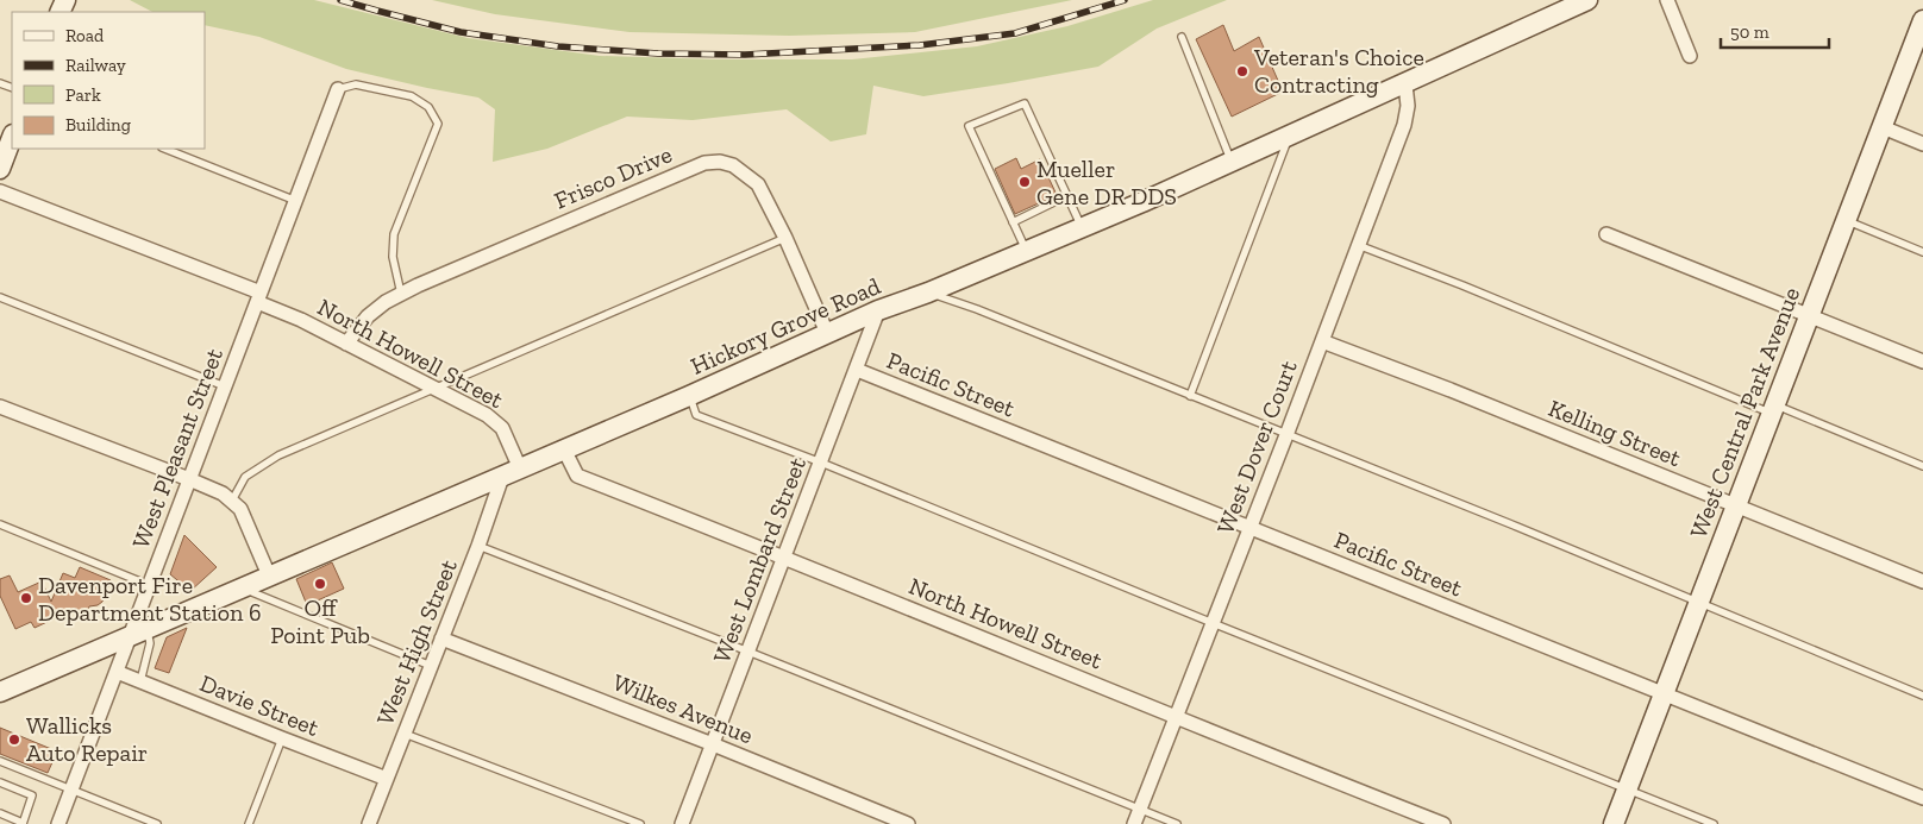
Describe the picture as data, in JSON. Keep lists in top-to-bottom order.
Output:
{
  "streets": {
    "main road": ["Hickory Grove Road", "West Central Park Avenue"],
    "street": [
      "Frisco Drive",
      "North Howell Street",
      "Pacific Street",
      "Kelling Street",
      "West Dover Court",
      "West Pleasant Street",
      "West Lombard Street",
      "West High Street",
      "Davie Street",
      "Wilkes Avenue"
    ]
  },
  "crossings": [
    ["Frisco Drive", "Hickory Grove Road"],
    ["Frisco Drive", "North Howell Street"],
    ["Hickory Grove Road", "North Howell Street"],
    ["Hickory Grove Road", "West Dover Court"],
    ["Hickory Grove Road", "West Pleasant Street"],
    ["Hickory Grove Road", "West Lombard Street"],
    ["Hickory Grove Road", "West High Street"],
    ["North Howell Street", "West Dover Court"],
    ["North Howell Street", "West Pleasant Street"],
    ["North Howell Street", "West Lombard Street"],
    ["North Howell Street", "West High Street"],
    ["Pacific Street", "West Central Park Avenue"],
    ["Pacific Street", "West Dover Court"],
    ["Pacific Street", "West Lombard Street"],
    ["West Central Park Avenue", "Kelling Street"],
    ["Kelling Street", "West Dover Court"],
    ["West Pleasant Street", "Davie Street"],
    ["West Lombard Street", "Wilkes Avenue"],
    ["West High Street", "Davie Street"],
    ["West High Street", "Wilkes Avenue"]
  ],
  "places": [
    "Veteran's Choice Contracting",
    "Mueller Gene DR DDS",
    "Off Point Pub",
    "Davenport Fire Department Station 6",
    "Wallicks Auto Repair"
  ],
  "legend": [
    "Road",
    "Railway",
    "Park",
    "Building"
  ],
  "scale_bar": "50 m"
}
